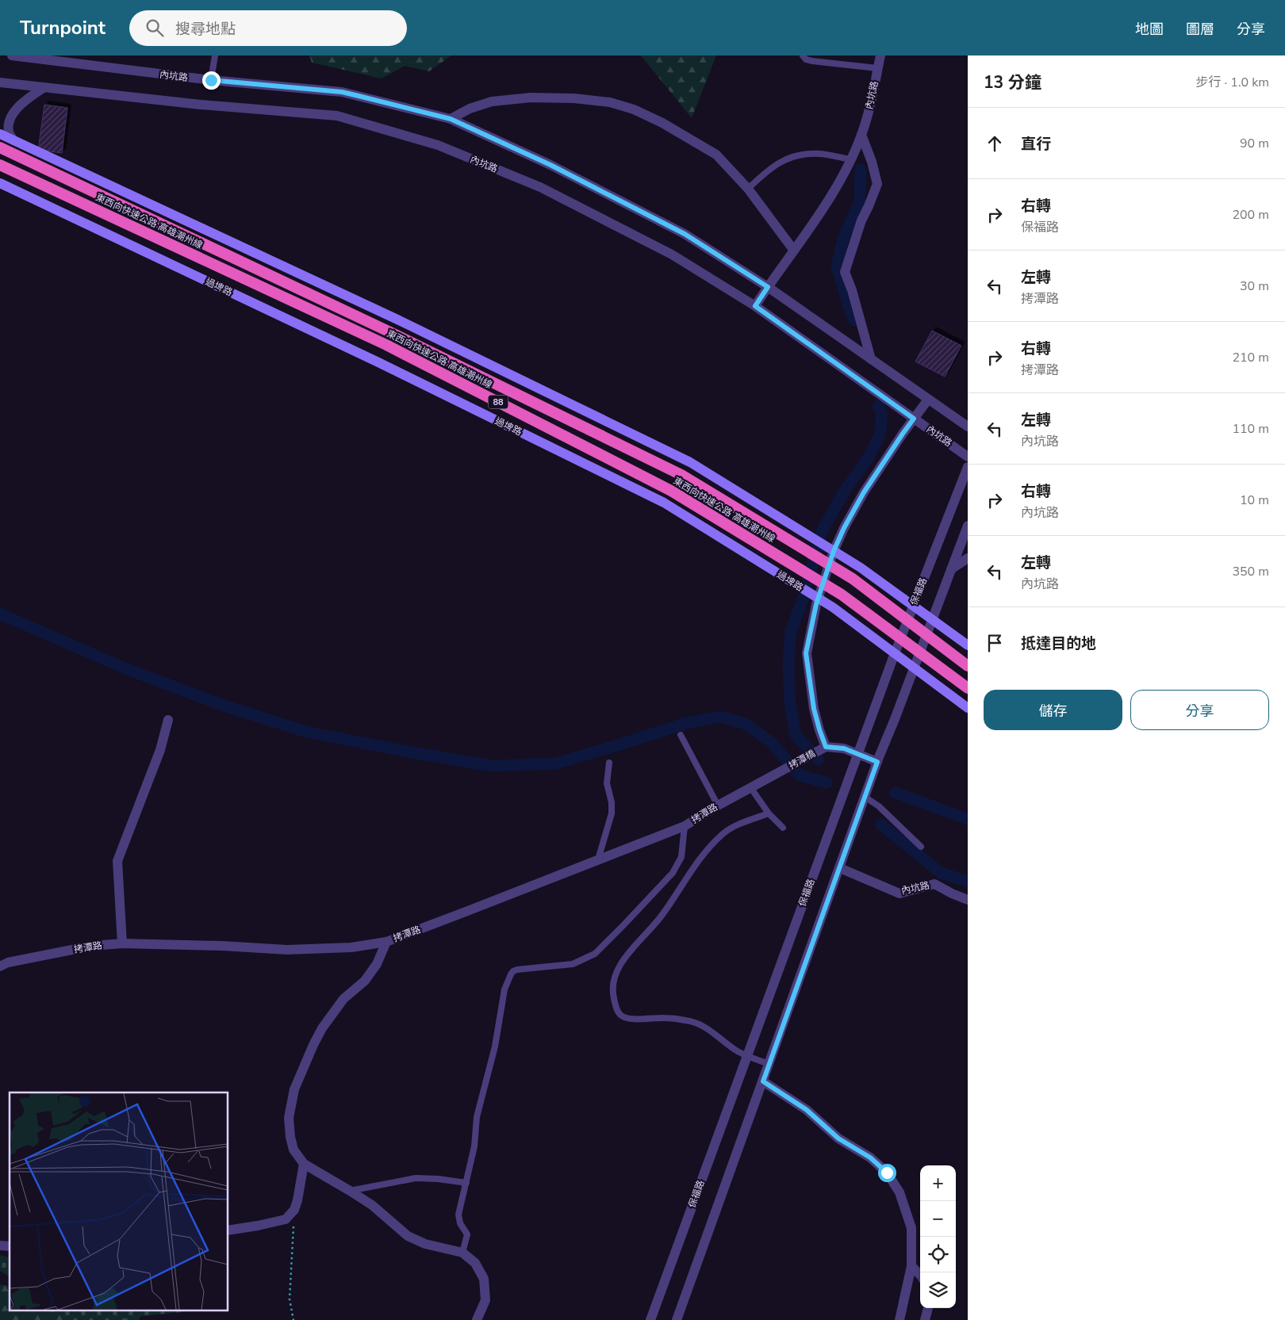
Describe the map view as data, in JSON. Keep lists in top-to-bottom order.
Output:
{
  "streets": {
    "highway": ["東西向快速公路 高雄潮州線", "88"],
    "main road": ["過埤路"],
    "street": [
      "內坑路",
      "保福路",
      "拷潭橋",
      "拷潭路"
    ]
  },
  "crossings": [
    ["過埤路", "保福路"],
    ["拷潭橋", "拷潭路"]
  ],
  "page": {
    "header": "Turnpoint",
    "search": "搜尋地點",
    "nav": ["地圖", "圖層", "分享"],
    "heading": ["13 分鐘", "步行 · 1.0 km"],
    "list": [
      ["直行", "90 m"],
      ["右轉", "保福路", "200 m"],
      ["左轉", "拷潭路", "30 m"],
      ["右轉", "拷潭路", "210 m"],
      ["左轉", "內坑路", "110 m"],
      ["右轉", "內坑路", "10 m"],
      ["左轉", "內坑路", "350 m"],
      "抵達目的地"
    ],
    "buttons": ["儲存", "分享"],
    "map_buttons": ["+", "−"]
  }
}
